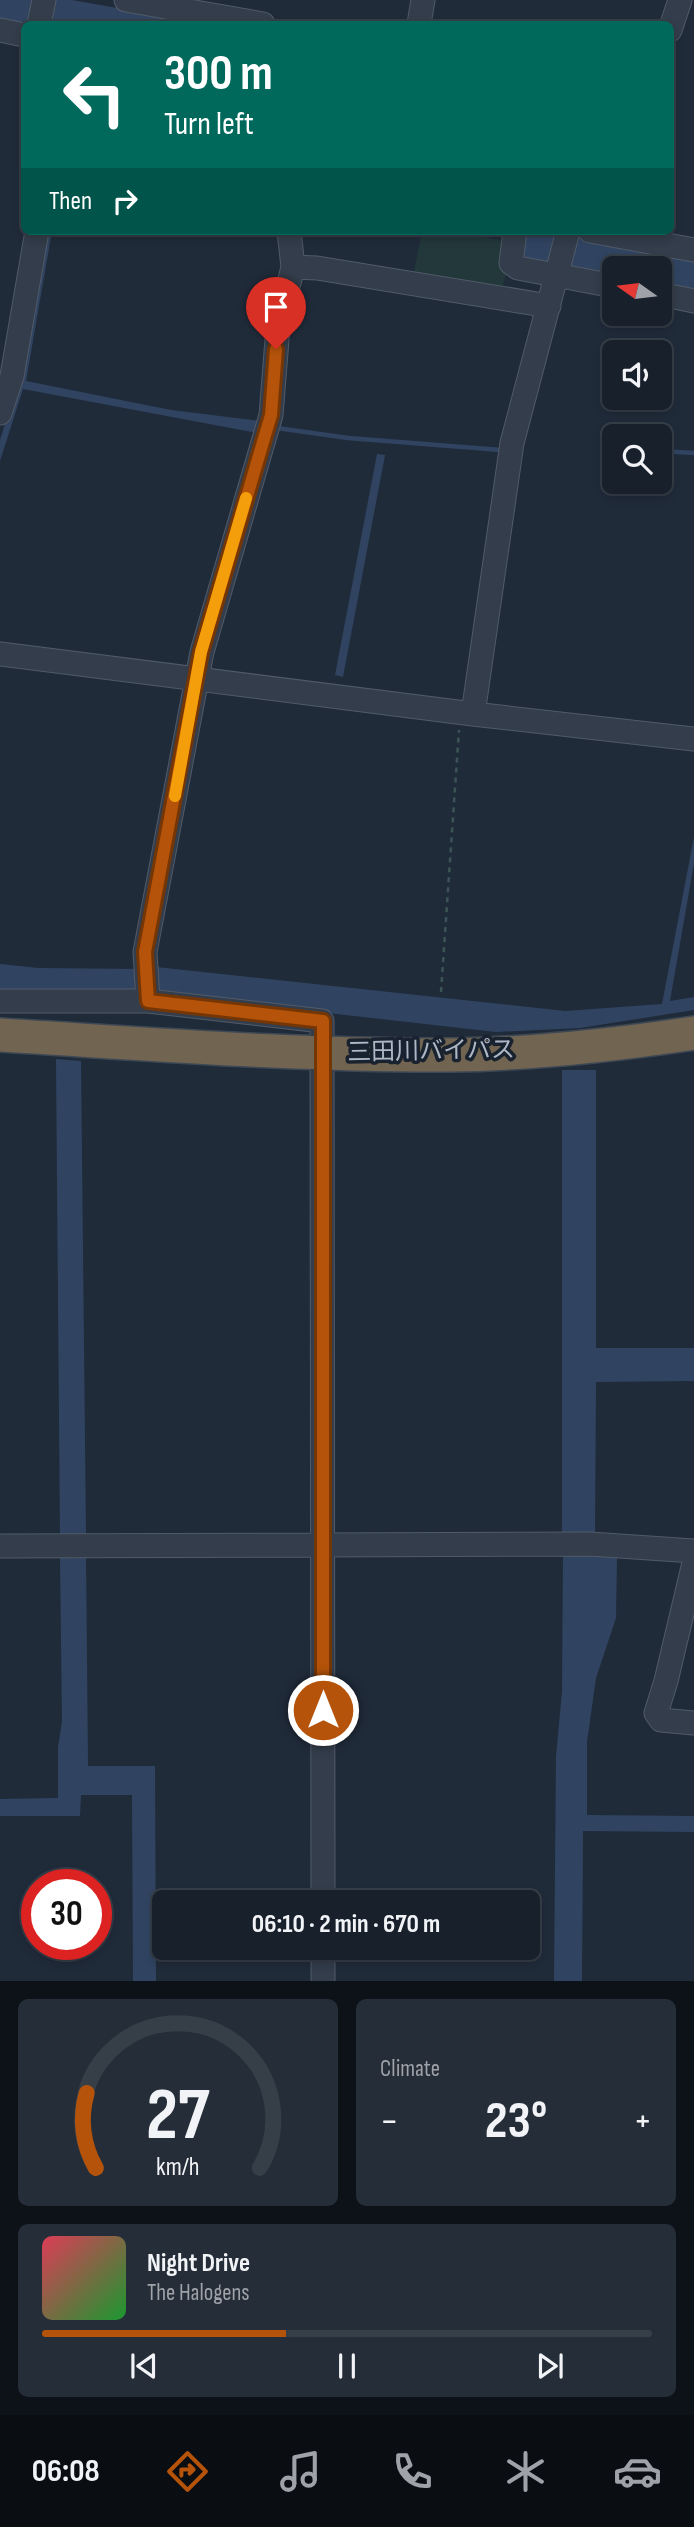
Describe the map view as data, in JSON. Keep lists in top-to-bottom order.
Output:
{
  "streets": {
    "highway": ["三田川バイパス"]
  },
  "north": "left",
  "page": {
    "turn": ["300 m", "Turn left"],
    "then": "Then",
    "limit": "30",
    "trip": "06:10 · 2 min · 670 m",
    "tile": "Climate",
    "heat": ["−", "23°", "+"],
    "song": ["Night Drive", "The Halogens"],
    "tabs": "06:08",
    "gauge": ["27", "km/h"]
  }
}
